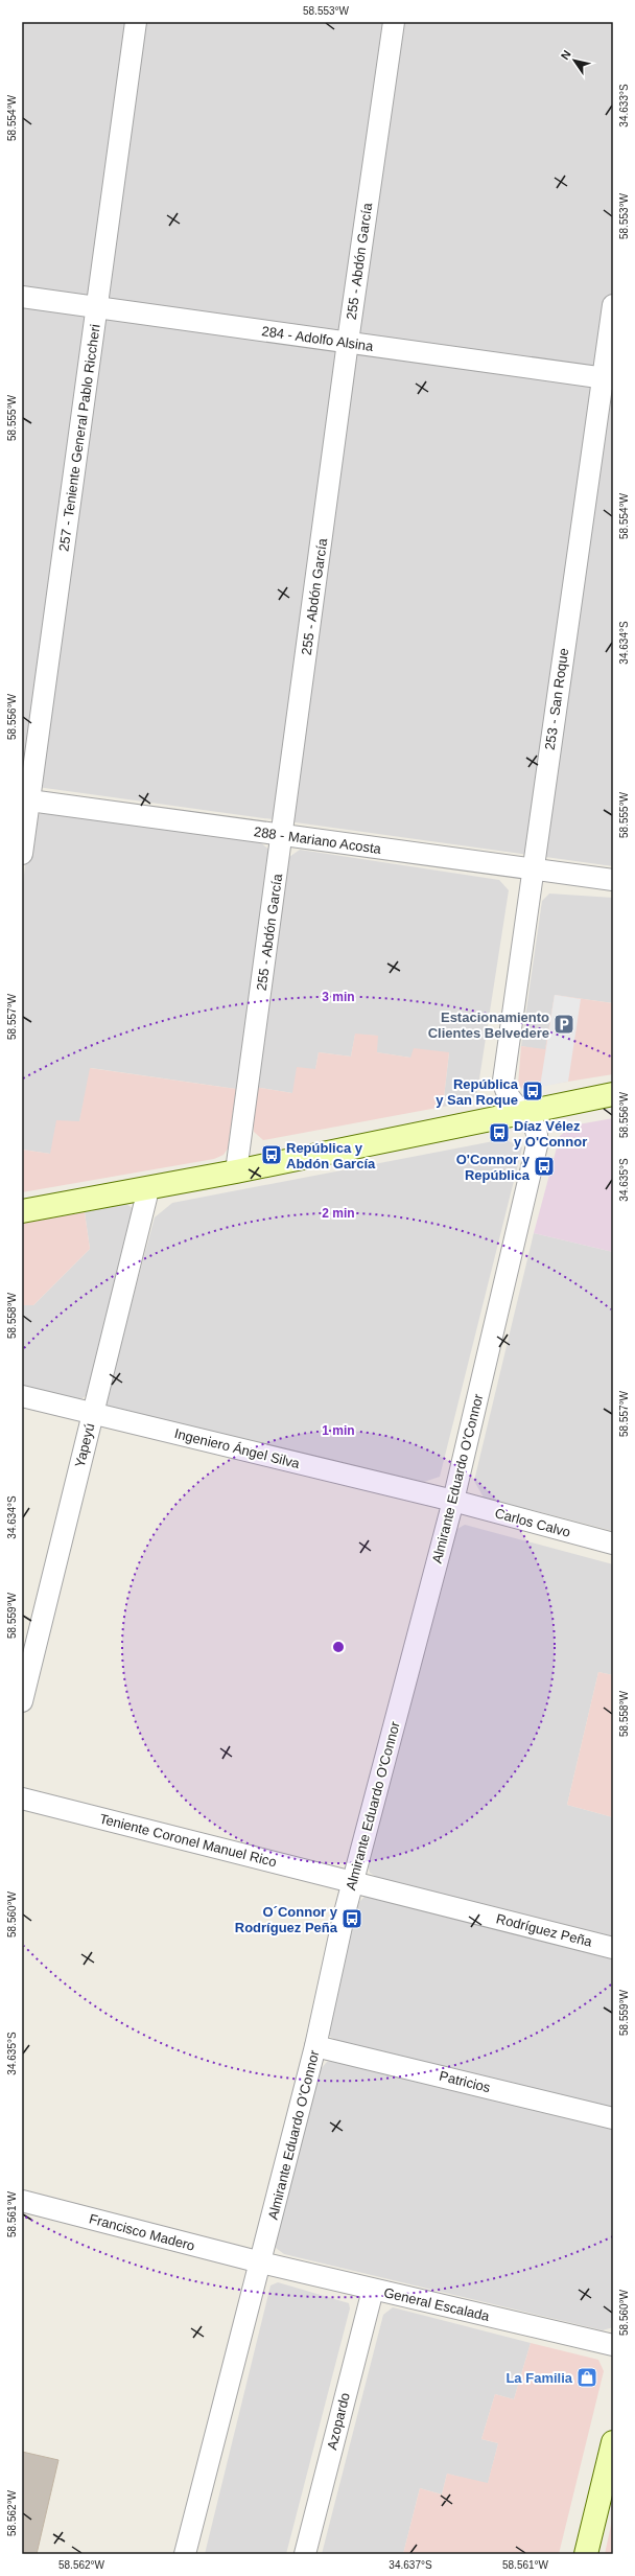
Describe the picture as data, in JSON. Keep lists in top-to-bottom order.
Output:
{
  "streets": {
    "street": [
      "255 - Abdón García",
      "284 - Adolfo Alsina",
      "257 - Teniente General Pablo Riccheri",
      "253 - San Roque",
      "288 - Mariano Acosta",
      "Yapeyú",
      "Ingeniero Ángel Silva",
      "Almirante Eduardo O'Connor",
      "Carlos Calvo",
      "Teniente Coronel Manuel Rico",
      "Rodríguez Peña",
      "Patricios",
      "Francisco Madero",
      "General Escalada",
      "Azopardo"
    ]
  },
  "crossings": [
    ["255 - Abdón García", "284 - Adolfo Alsina"],
    ["255 - Abdón García", "288 - Mariano Acosta"],
    ["284 - Adolfo Alsina", "257 - Teniente General Pablo Riccheri"],
    ["284 - Adolfo Alsina", "253 - San Roque"],
    ["257 - Teniente General Pablo Riccheri", "288 - Mariano Acosta"],
    ["253 - San Roque", "288 - Mariano Acosta"],
    ["253 - San Roque", "Almirante Eduardo O'Connor"],
    ["Yapeyú", "Ingeniero Ángel Silva"],
    ["Ingeniero Ángel Silva", "Almirante Eduardo O'Connor"],
    ["Ingeniero Ángel Silva", "Carlos Calvo"],
    ["Almirante Eduardo O'Connor", "Carlos Calvo"],
    ["Almirante Eduardo O'Connor", "Teniente Coronel Manuel Rico"],
    ["Almirante Eduardo O'Connor", "Rodríguez Peña"],
    ["Almirante Eduardo O'Connor", "Patricios"],
    ["Almirante Eduardo O'Connor", "Francisco Madero"],
    ["Almirante Eduardo O'Connor", "General Escalada"],
    ["Teniente Coronel Manuel Rico", "Rodríguez Peña"],
    ["Francisco Madero", "General Escalada"],
    ["General Escalada", "Azopardo"]
  ],
  "places": {
    "parking": ["Estacionamiento Clientes Belvedere"],
    "bus stop": [
      "República y San Roque",
      "Díaz Vélez y O'Connor",
      "República y Abdón García",
      "O'Connor y República",
      "O´Connor y Rodríguez Peña"
    ],
    "shop": ["La Familia"]
  },
  "north": "top left",
  "coordinates": [
    "58.553°W",
    "34.633°S",
    "58.554°W",
    "58.555°W",
    "34.634°S",
    "58.556°W",
    "58.557°W",
    "34.635°S",
    "58.558°W",
    "58.559°W",
    "58.560°W",
    "58.561°W",
    "58.562°W",
    "34.637°S"
  ],
  "rings": ["3 min", "2 min", "1 min"]
}
